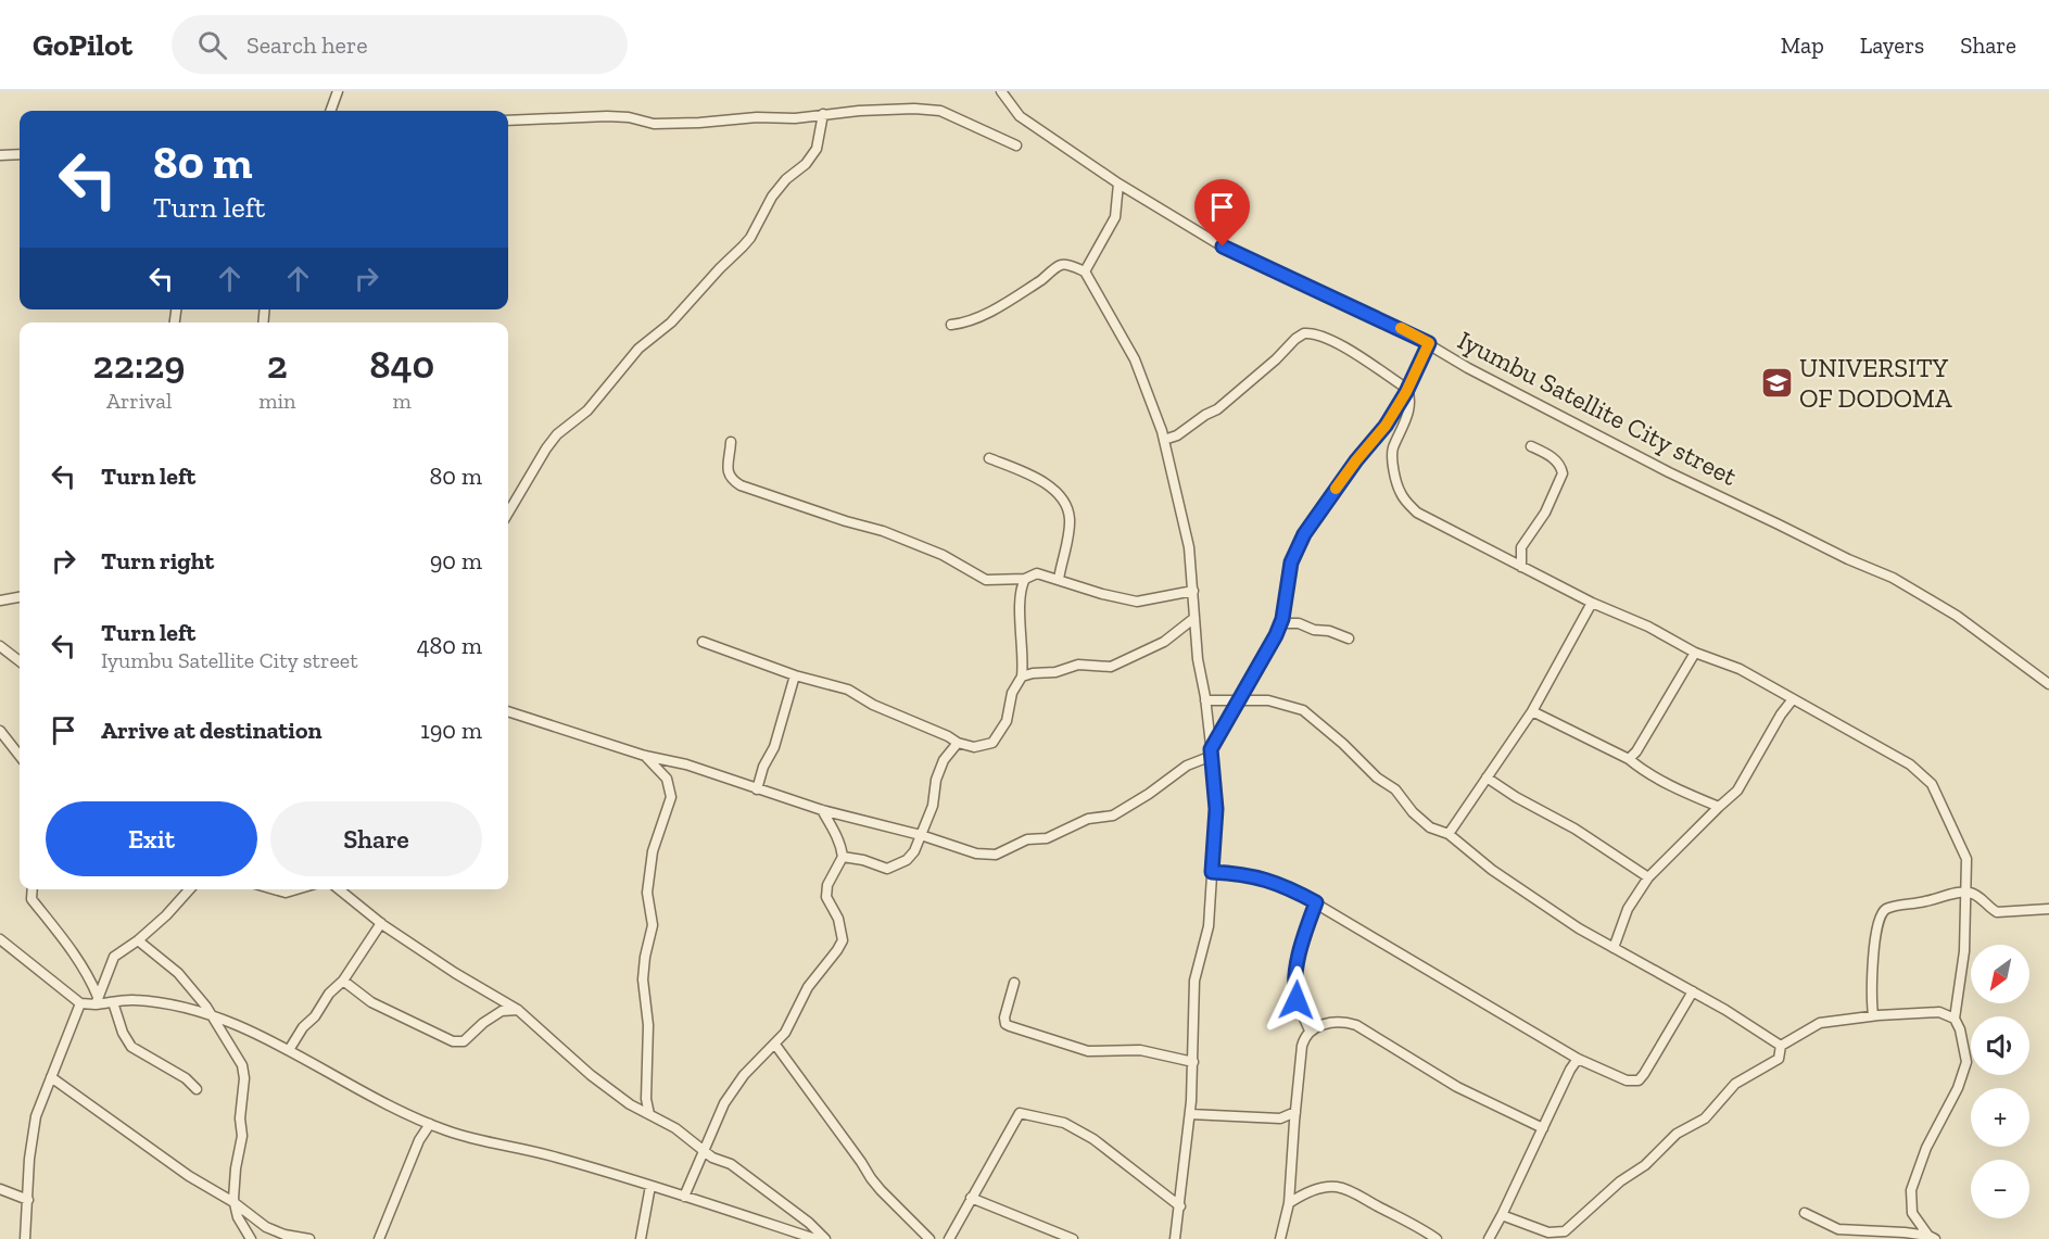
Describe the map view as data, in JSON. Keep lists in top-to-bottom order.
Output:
{
  "streets": {
    "street": ["Iyumbu Satellite City street"]
  },
  "places": {
    "school or university": ["UNIVERSITY OF DODOMA"]
  },
  "north": "bottom left",
  "page": {
    "header": "GoPilot",
    "search": "Search here",
    "nav": ["Map", "Layers", "Share"],
    "turn": ["80 m", "Turn left"],
    "eta": [
      "22:29",
      "Arrival",
      "2",
      "min",
      "840",
      "m"
    ],
    "list": [
      {
        "name": "Turn left",
        "value": "80 m"
      },
      {
        "name": "Turn right",
        "value": "90 m"
      },
      {
        "name": "Turn left",
        "note": "Iyumbu Satellite City street",
        "value": "480 m"
      },
      {
        "name": "Arrive at destination",
        "value": "190 m"
      }
    ],
    "buttons": ["Exit", "Share"],
    "map_buttons": ["+", "−"]
  }
}
